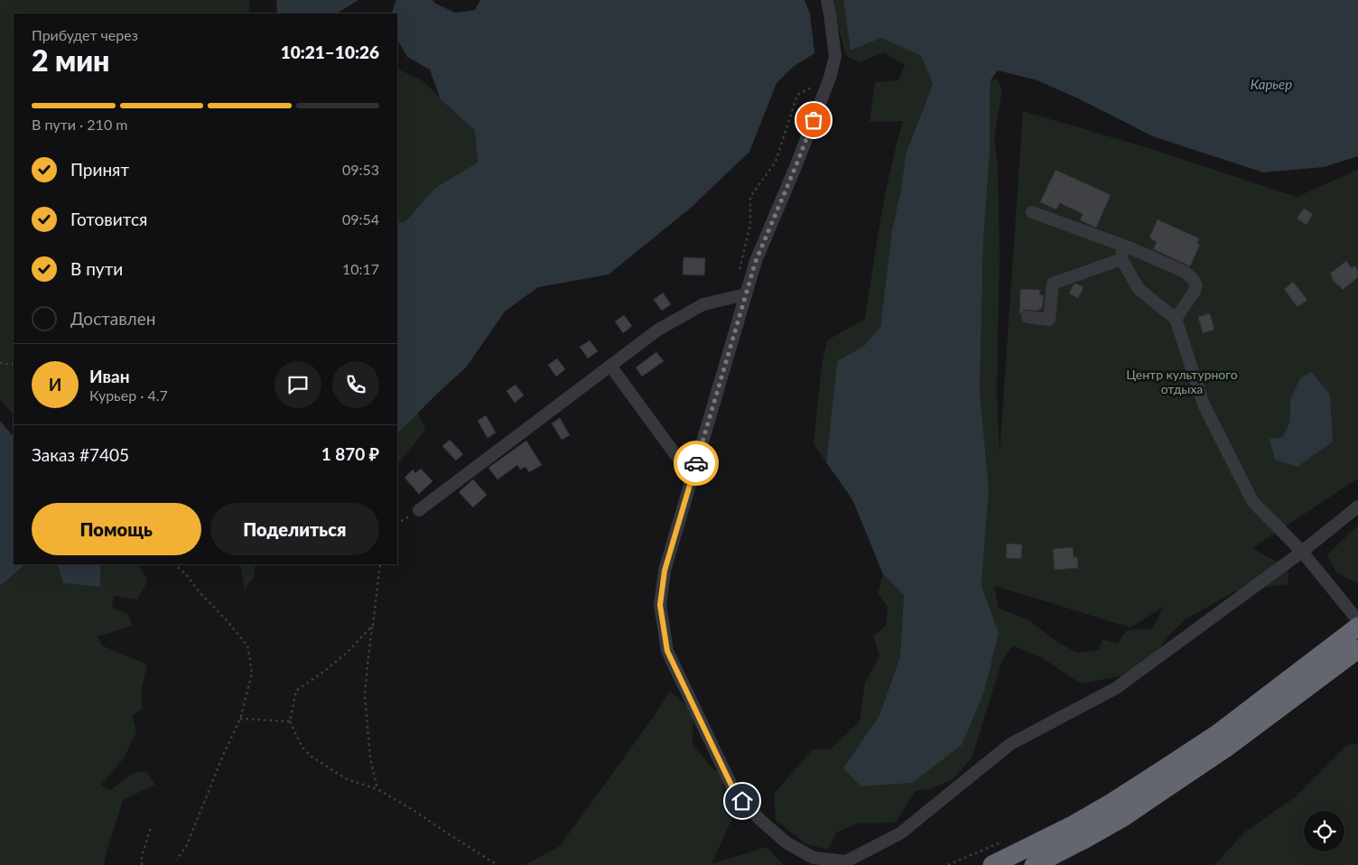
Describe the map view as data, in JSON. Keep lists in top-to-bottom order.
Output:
{
  "water": ["Карьер"],
  "parks": ["Центр культурного отдыха"],
  "page": {
    "heading": ["2 мин", "Прибудет через", "10:21–10:26"],
    "panel": [
      "Иван",
      "Курьер · 4.7",
      "Заказ #7405",
      "1 870 ₽"
    ],
    "bar": "В пути · 210 m",
    "list": [
      ["Принят", "09:53"],
      ["Готовится", "09:54"],
      ["В пути", "10:17"],
      "Доставлен"
    ],
    "round": "И",
    "buttons": ["Помощь", "Поделиться"]
  }
}
